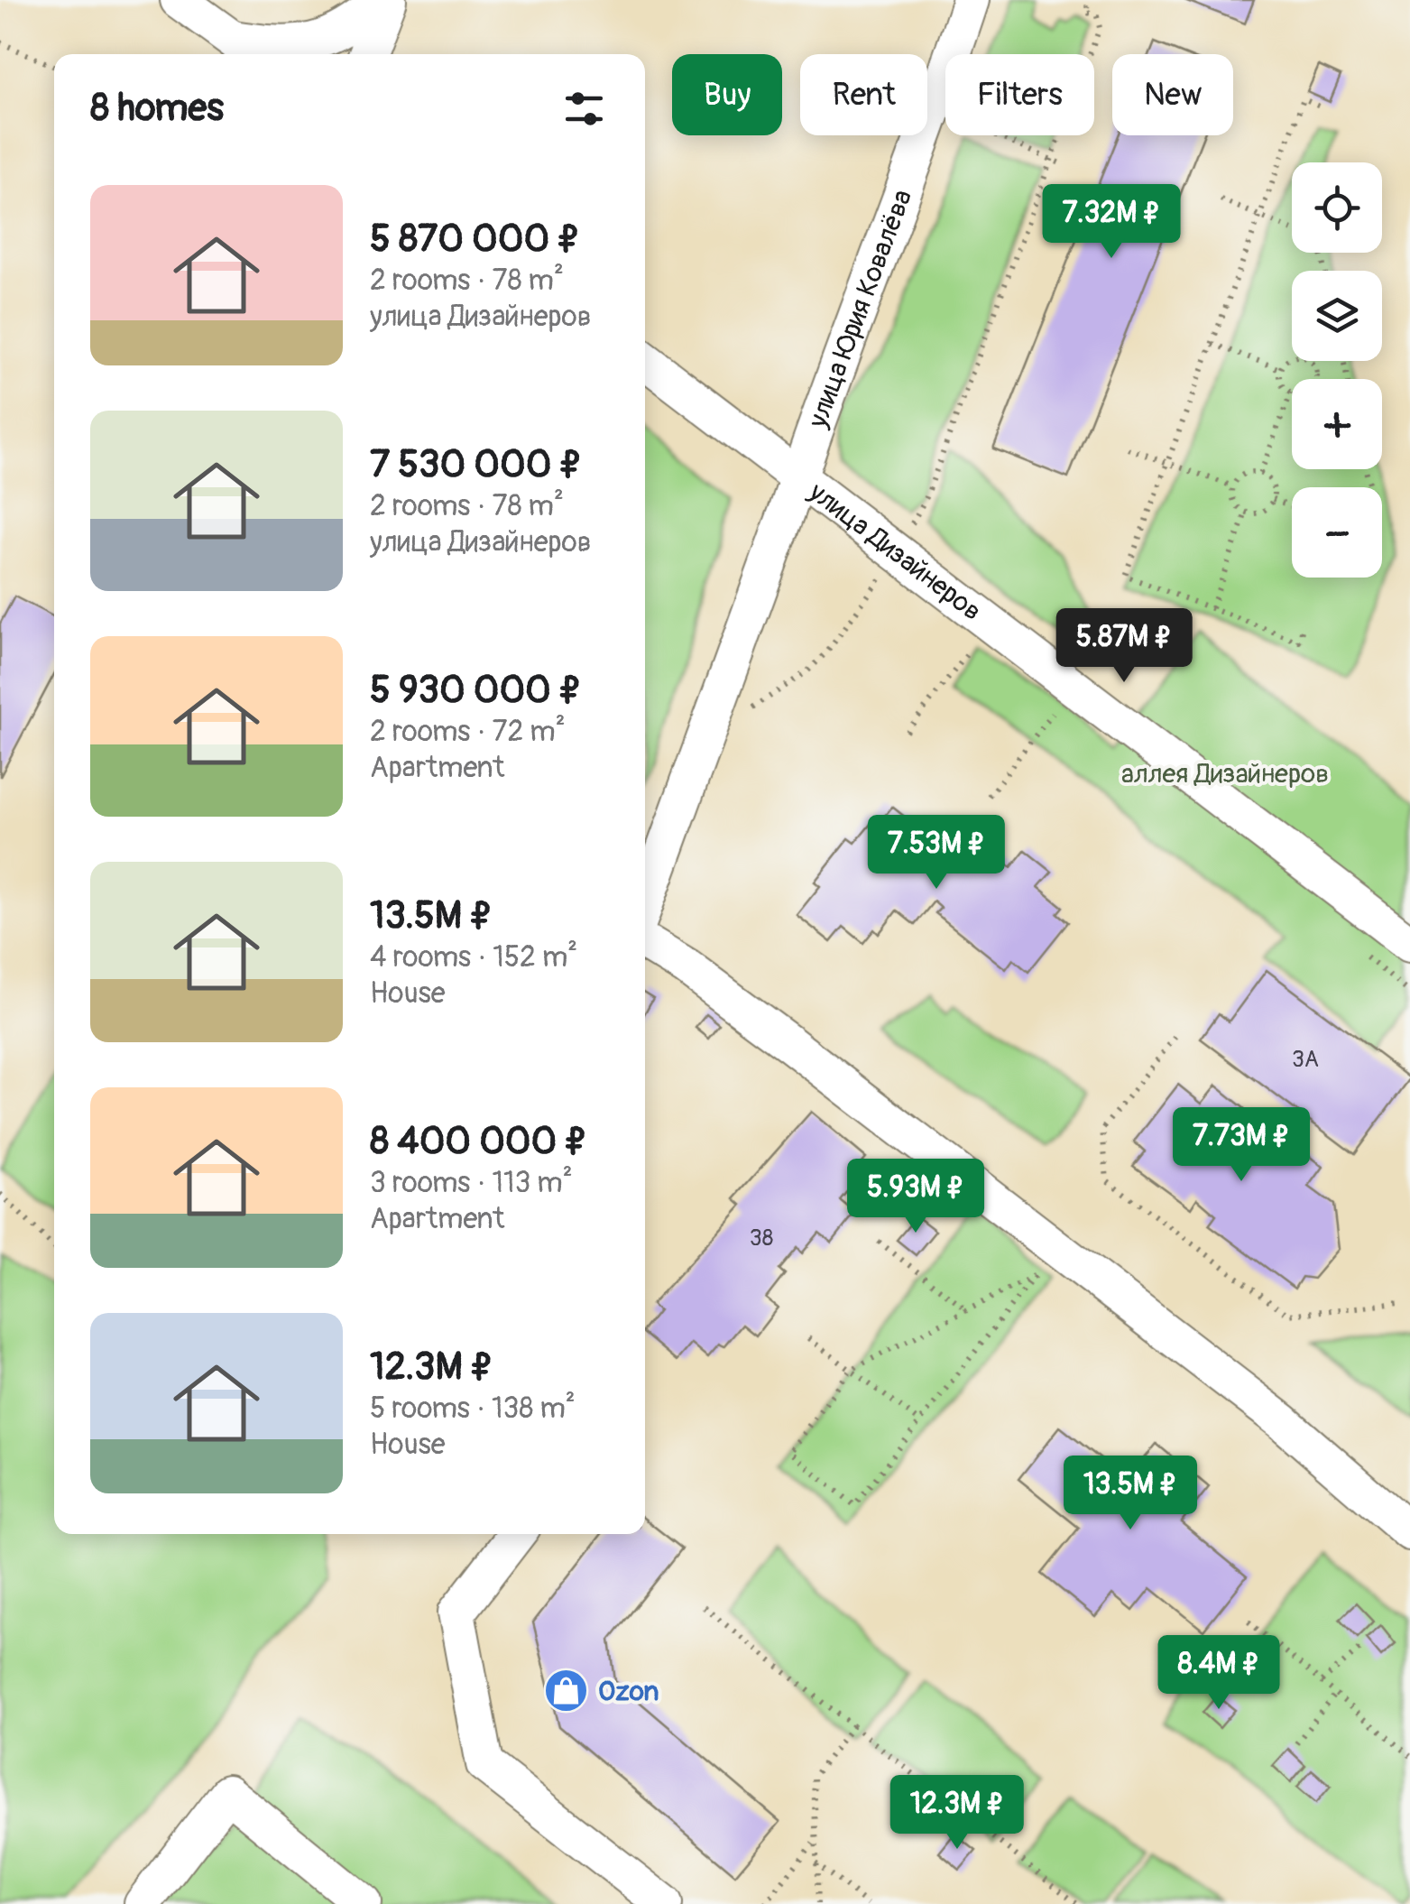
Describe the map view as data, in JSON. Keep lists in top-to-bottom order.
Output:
{
  "streets": {
    "street": ["улица Юрия Ковалёва", "улица Дизайнеров"]
  },
  "crossings": [
    ["улица Юрия Ковалёва", "улица Дизайнеров"]
  ],
  "parks": ["аллея Дизайнеров"],
  "places": {
    "shop": ["Ozon"]
  },
  "house_numbers": ["3А", "38"],
  "page": {
    "chip": [
      "Buy",
      "Rent",
      "Filters",
      "New"
    ],
    "heading": "8 homes",
    "map_buttons": ["+", "−"],
    "list": [
      {
        "name": "5 870 000 ₽",
        "note": "2 rooms · 78 m² · улица Дизайнеров"
      },
      {
        "name": "7 530 000 ₽",
        "note": "2 rooms · 78 m² · улица Дизайнеров"
      },
      {
        "name": "5 930 000 ₽",
        "note": "2 rooms · 72 m² · Apartment"
      },
      {
        "name": "13.5M ₽",
        "note": "4 rooms · 152 m² · House"
      },
      {
        "name": "8 400 000 ₽",
        "note": "3 rooms · 113 m² · Apartment"
      },
      {
        "name": "12.3M ₽",
        "note": "5 rooms · 138 m² · House"
      }
    ],
    "price": [
      "7.32M ₽",
      "5.87M ₽",
      "7.53M ₽",
      "7.73M ₽",
      "5.93M ₽",
      "13.5M ₽",
      "8.4M ₽",
      "12.3M ₽"
    ]
  }
}
